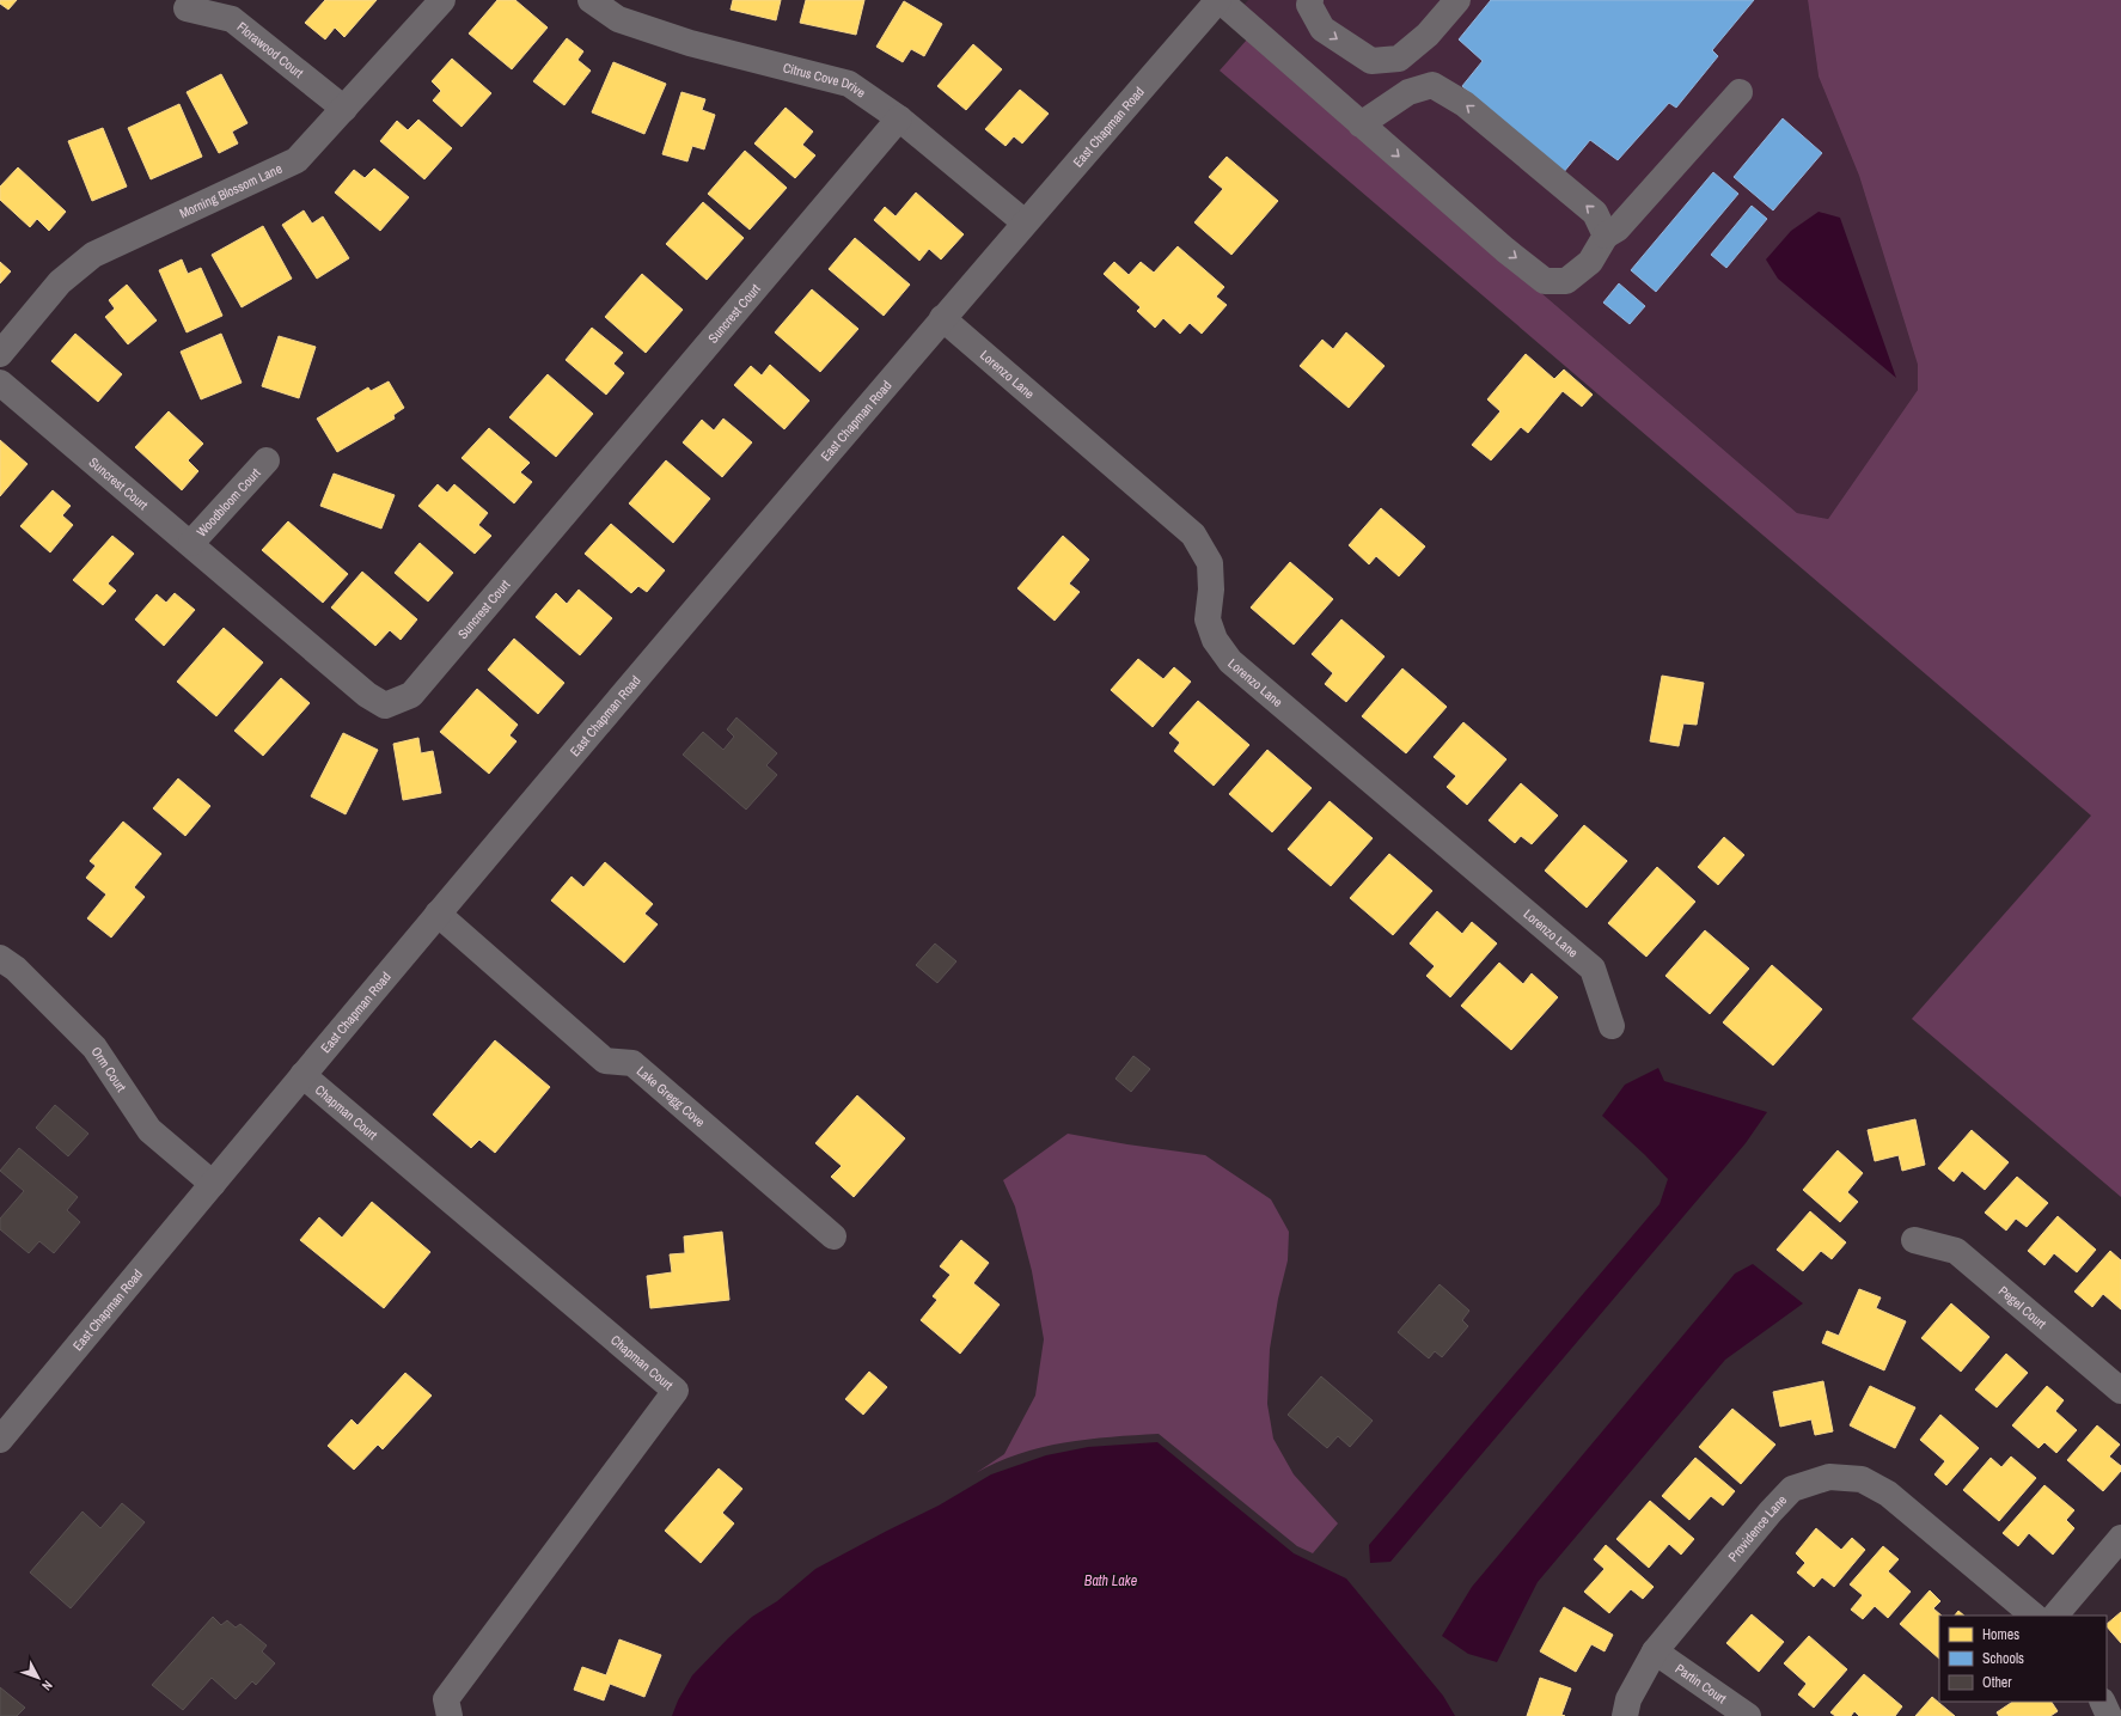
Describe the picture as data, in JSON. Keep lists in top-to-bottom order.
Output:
{
  "streets": {
    "street": [
      "Florawood Court",
      "Citrus Cove Drive",
      "East Chapman Road",
      "Morning Blossom Lane",
      "Suncrest Court",
      "Lorenzo Lane",
      "Woodbloom Court",
      "Orm Court",
      "Lake Gregg Cove",
      "Chapman Court",
      "Pegel Court",
      "Providence Lane",
      "Partin Court"
    ]
  },
  "crossings": [
    ["Florawood Court", "Morning Blossom Lane"],
    ["Citrus Cove Drive", "East Chapman Road"],
    ["Citrus Cove Drive", "Suncrest Court"],
    ["East Chapman Road", "Lorenzo Lane"],
    ["East Chapman Road", "Orm Court"],
    ["East Chapman Road", "Lake Gregg Cove"],
    ["East Chapman Road", "Chapman Court"],
    ["Suncrest Court", "Woodbloom Court"],
    ["Providence Lane", "Partin Court"]
  ],
  "water": ["Bath Lake"],
  "legend": ["Homes", "Schools", "Other"],
  "north": "bottom right"
}
